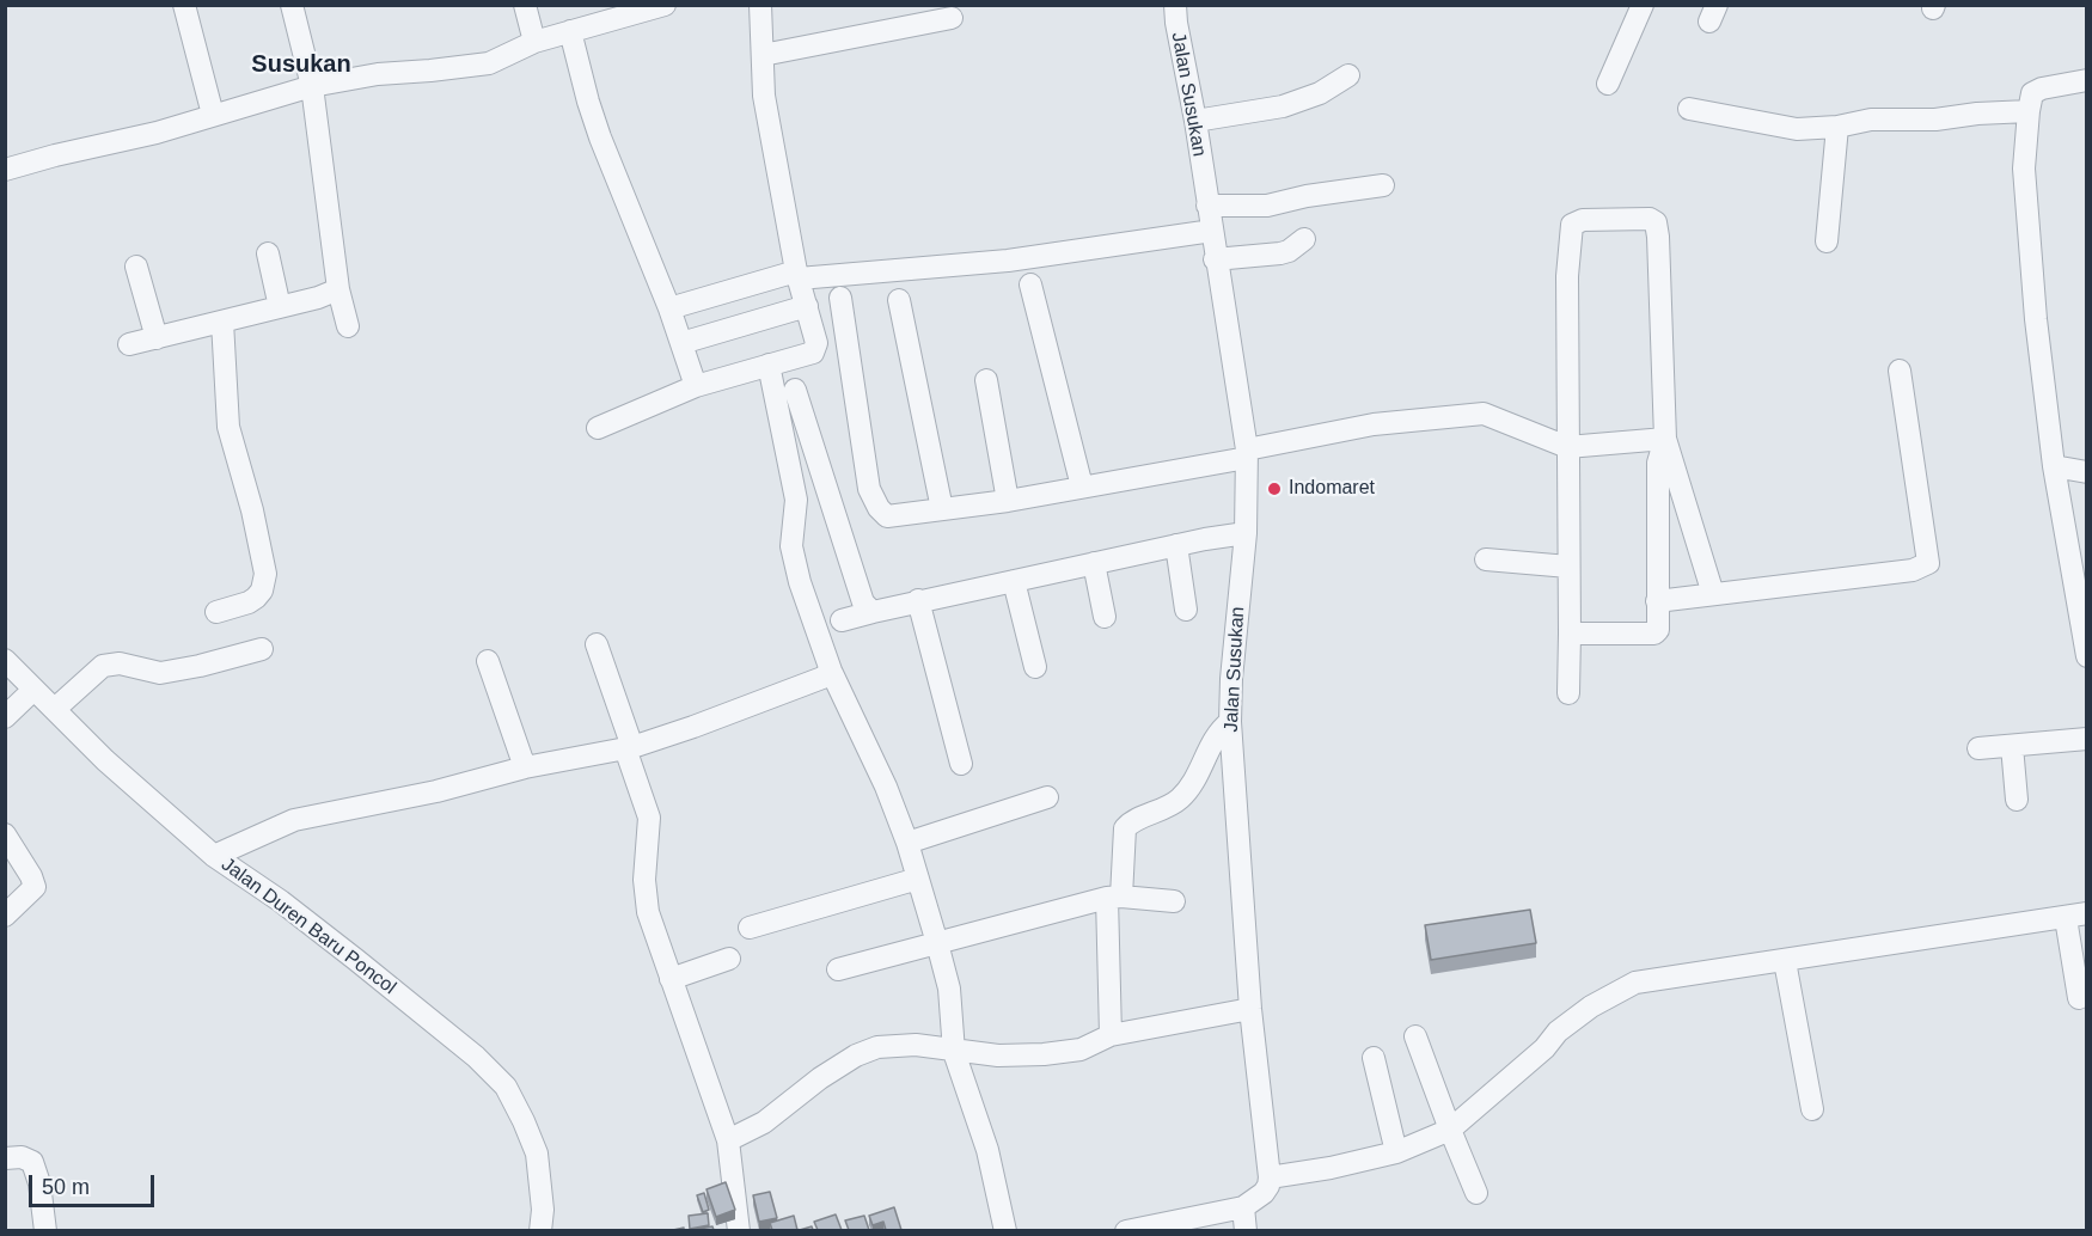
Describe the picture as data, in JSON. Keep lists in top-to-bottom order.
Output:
{
  "streets": {
    "street": ["Jalan Susukan", "Jalan Duren Baru Poncol"]
  },
  "districts": ["Susukan"],
  "places": ["Indomaret"],
  "scale_bar": "50 m"
}
